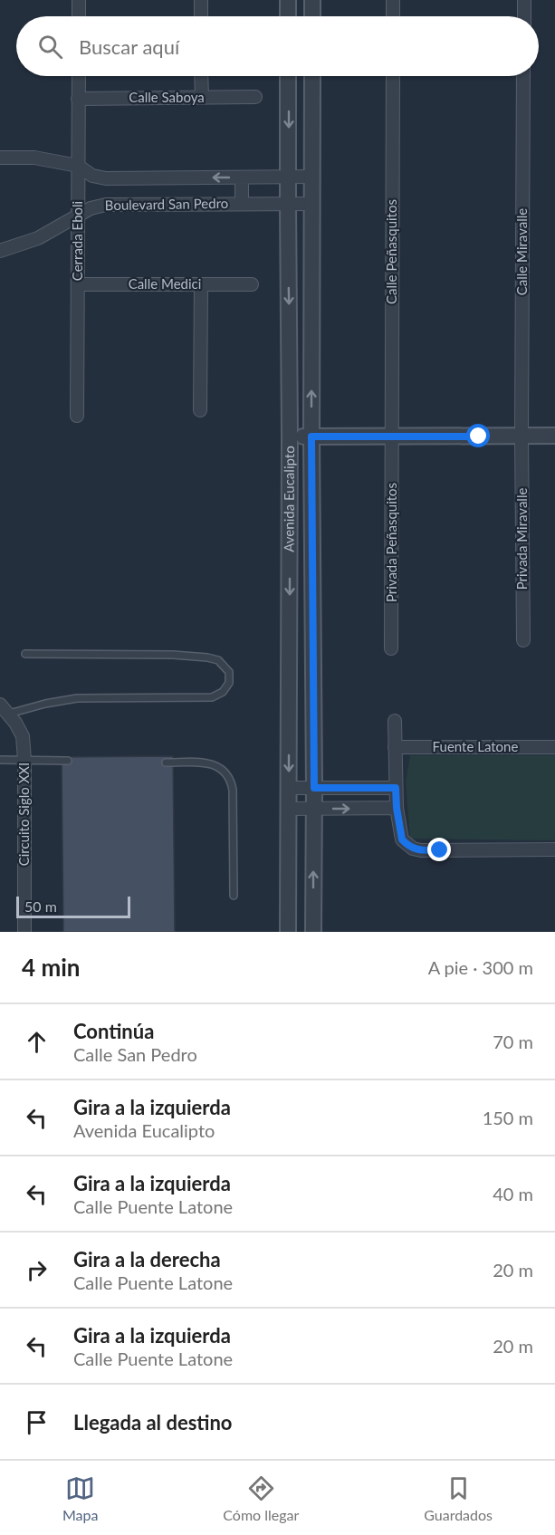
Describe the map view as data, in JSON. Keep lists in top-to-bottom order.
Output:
{
  "streets": {
    "street": [
      "Calle Saboya",
      "Boulevard San Pedro",
      "Cerrada Eboli",
      "Calle Peñasquitos",
      "Calle Miravalle",
      "Calle Medici",
      "Avenida Eucalipto",
      "Privada Miravalle",
      "Privada Peñasquitos",
      "Fuente Latone",
      "Circuito Siglo XXI"
    ]
  },
  "crossings": [
    ["Calle Saboya", "Cerrada Eboli"],
    ["Boulevard San Pedro", "Cerrada Eboli"],
    ["Boulevard San Pedro", "Avenida Eucalipto"],
    ["Cerrada Eboli", "Calle Medici"],
    ["Calle Peñasquitos", "Privada Peñasquitos"],
    ["Calle Miravalle", "Privada Miravalle"]
  ],
  "scale_bar": "50 m",
  "page": {
    "search": "Buscar aquí",
    "scale": "50 m",
    "heading": ["4 min", "A pie · 300 m"],
    "list": [
      ["Continúa", "Calle San Pedro", "70 m"],
      ["Gira a la izquierda", "Avenida Eucalipto", "150 m"],
      ["Gira a la izquierda", "Calle Puente Latone", "40 m"],
      ["Gira a la derecha", "Calle Puente Latone", "20 m"],
      ["Gira a la izquierda", "Calle Puente Latone", "20 m"],
      "Llegada al destino"
    ],
    "nav": ["Mapa", "Cómo llegar", "Guardados"]
  }
}
